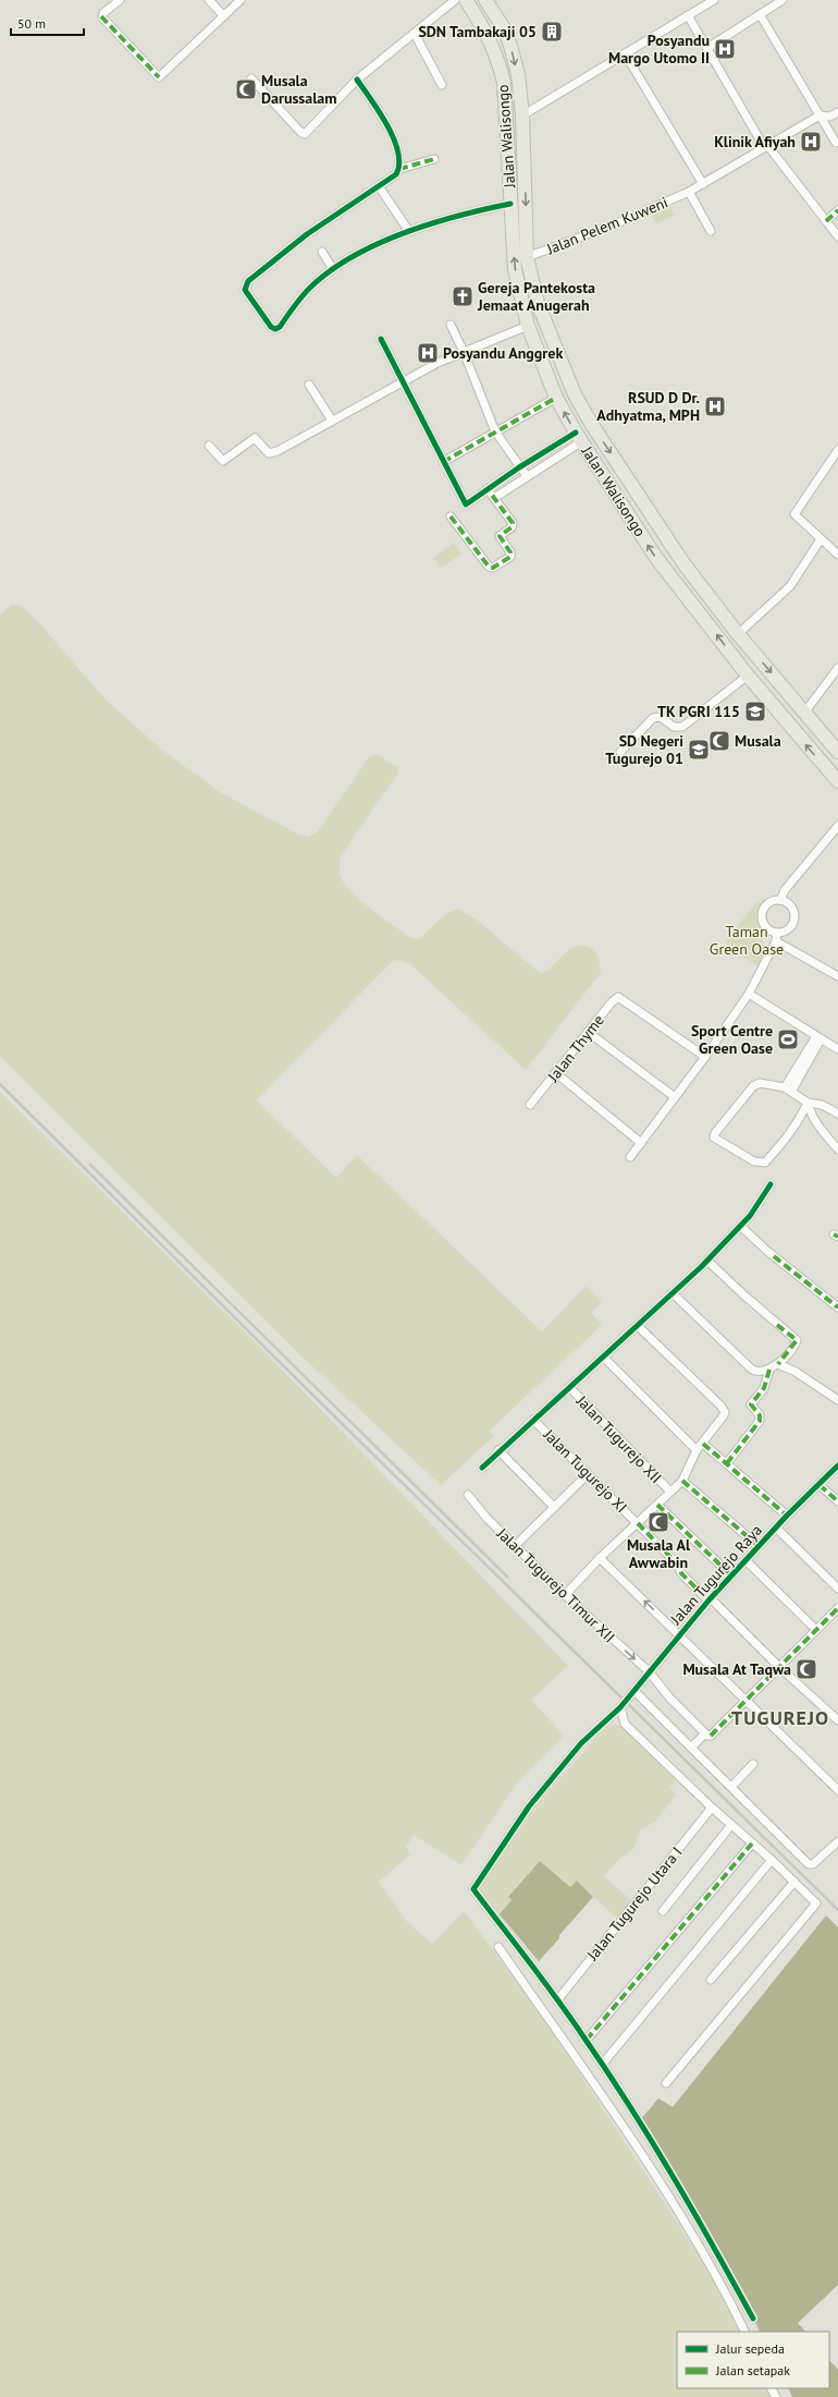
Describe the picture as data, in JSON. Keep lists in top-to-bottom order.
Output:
{
  "streets": {
    "highway": ["Jalan Walisongo"],
    "street": [
      "Jalan Pelem Kuweni",
      "Jalan Thyme",
      "Jalan Tugurejo XII",
      "Jalan Tugurejo XI",
      "Jalan Tugurejo Raya",
      "Jalan Tugurejo Timur XII",
      "Jalan Tugurejo Utara I"
    ]
  },
  "crossings": [
    ["Jalan Walisongo", "Jalan Pelem Kuweni"],
    ["Jalan Tugurejo XI", "Jalan Tugurejo Raya"],
    ["Jalan Tugurejo Raya", "Jalan Tugurejo Timur XII"],
    ["Jalan Tugurejo Raya", "Jalan Tugurejo Utara I"]
  ],
  "districts": ["TUGUREJO"],
  "parks": ["Taman Green Oase"],
  "places": {
    "building": ["SDN Tambakaji 05"],
    "hospital": [
      "Posyandu Margo Utomo II",
      "Klinik Afiyah",
      "Posyandu Anggrek",
      "RSUD D Dr. Adhyatma, MPH"
    ],
    "mosque": [
      "Musala Darussalam",
      "Musala",
      "Musala Al Awwabin",
      "Musala At Taqwa"
    ],
    "church": ["Gereja Pantekosta Jemaat Anugerah"],
    "school or university": ["TK PGRI 115", "SD Negeri Tugurejo 01"],
    "sports": ["Sport Centre Green Oase"]
  },
  "legend": ["Jalur sepeda", "Jalan setapak"],
  "scale_bar": "50 m"
}
